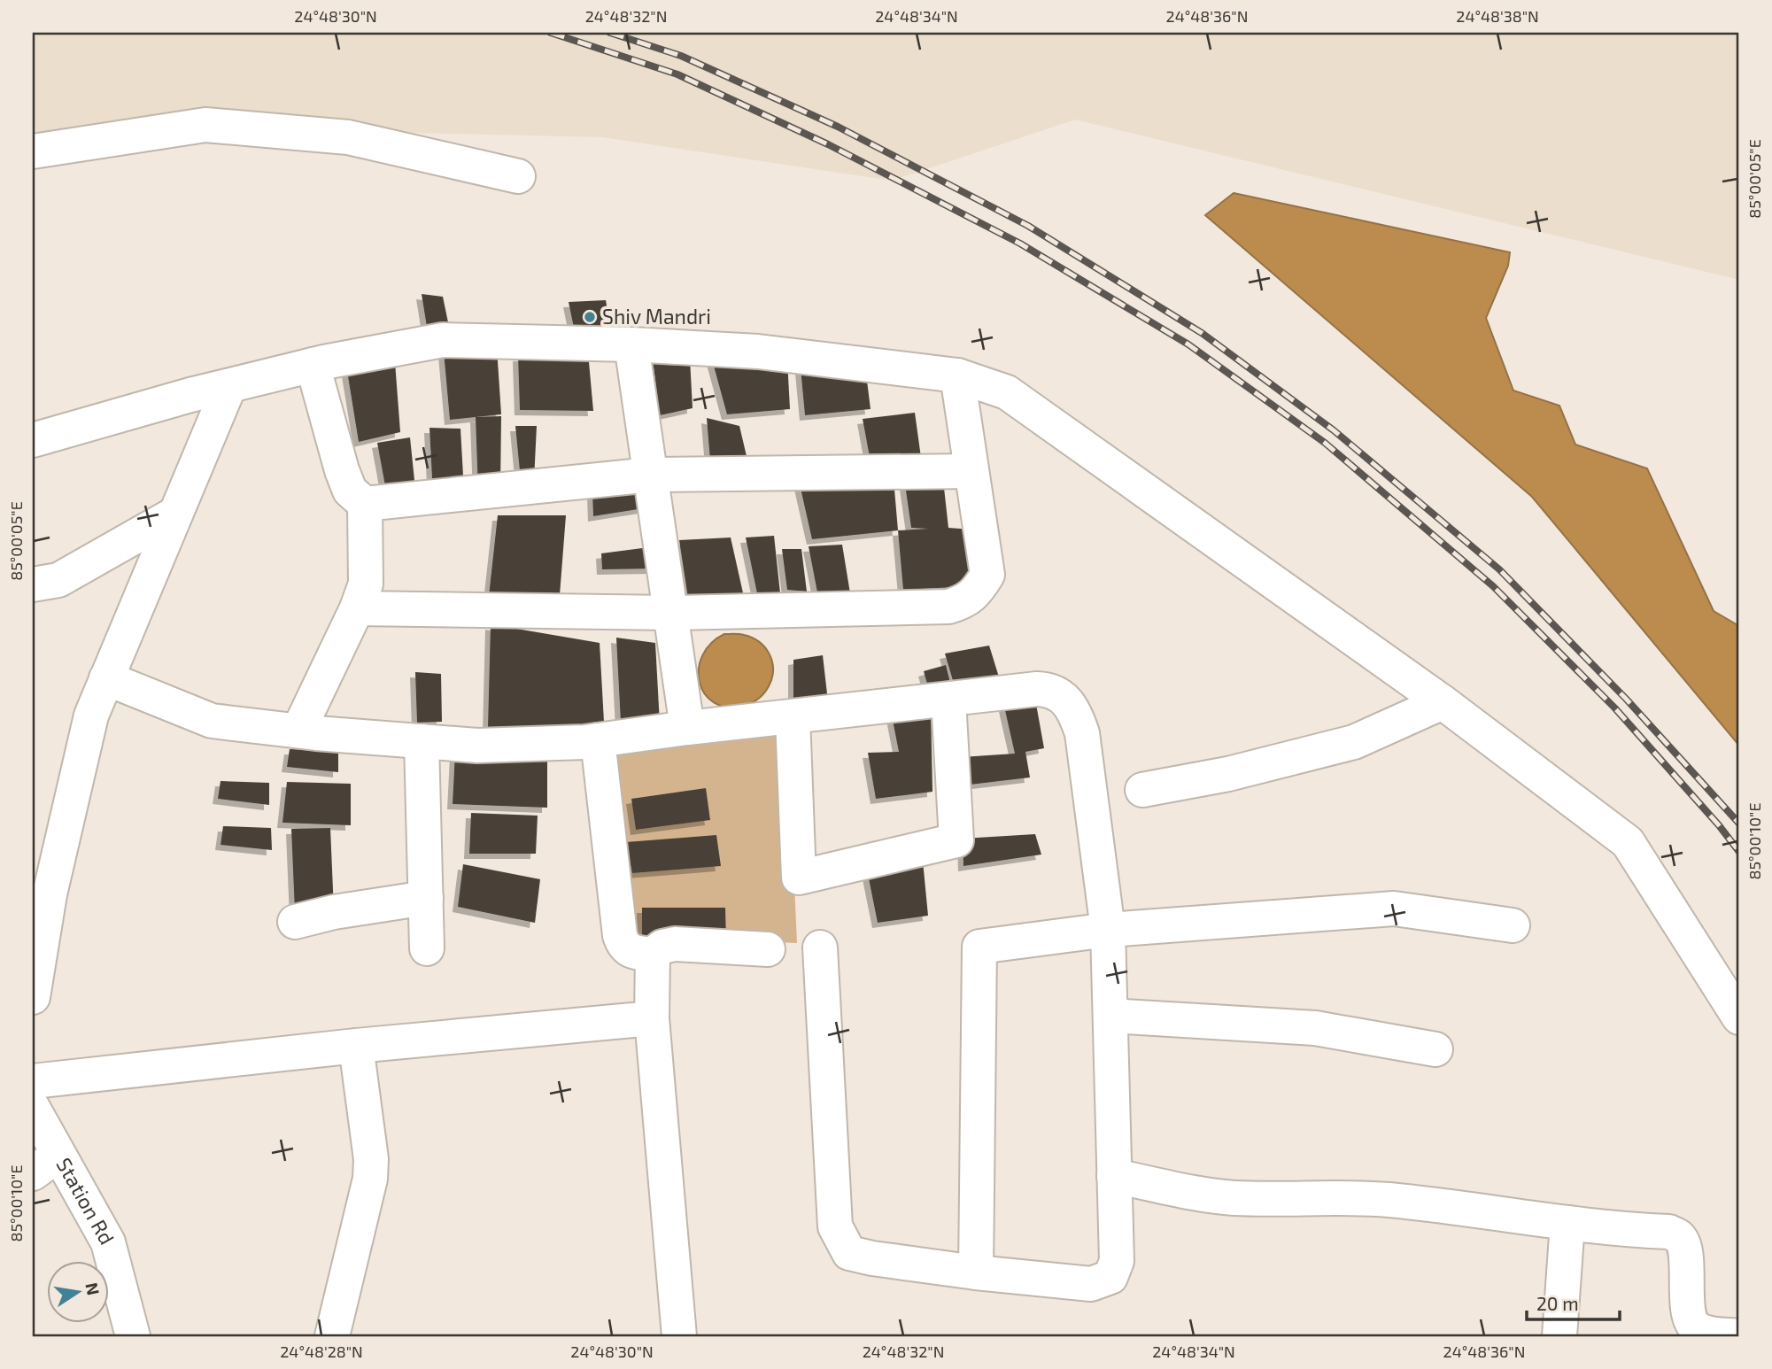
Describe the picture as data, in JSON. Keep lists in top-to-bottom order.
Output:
{
  "streets": {
    "street": ["Station Rd"]
  },
  "places": ["Shiv Mandri"],
  "scale_bar": "20 m",
  "north": "right",
  "coordinates": [
    "24°48'30\"N",
    "24°48'32\"N",
    "24°48'34\"N",
    "24°48'36\"N",
    "24°48'38\"N",
    "85°00'05\"E",
    "85°00'10\"E",
    "24°48'28\"N"
  ]
}
